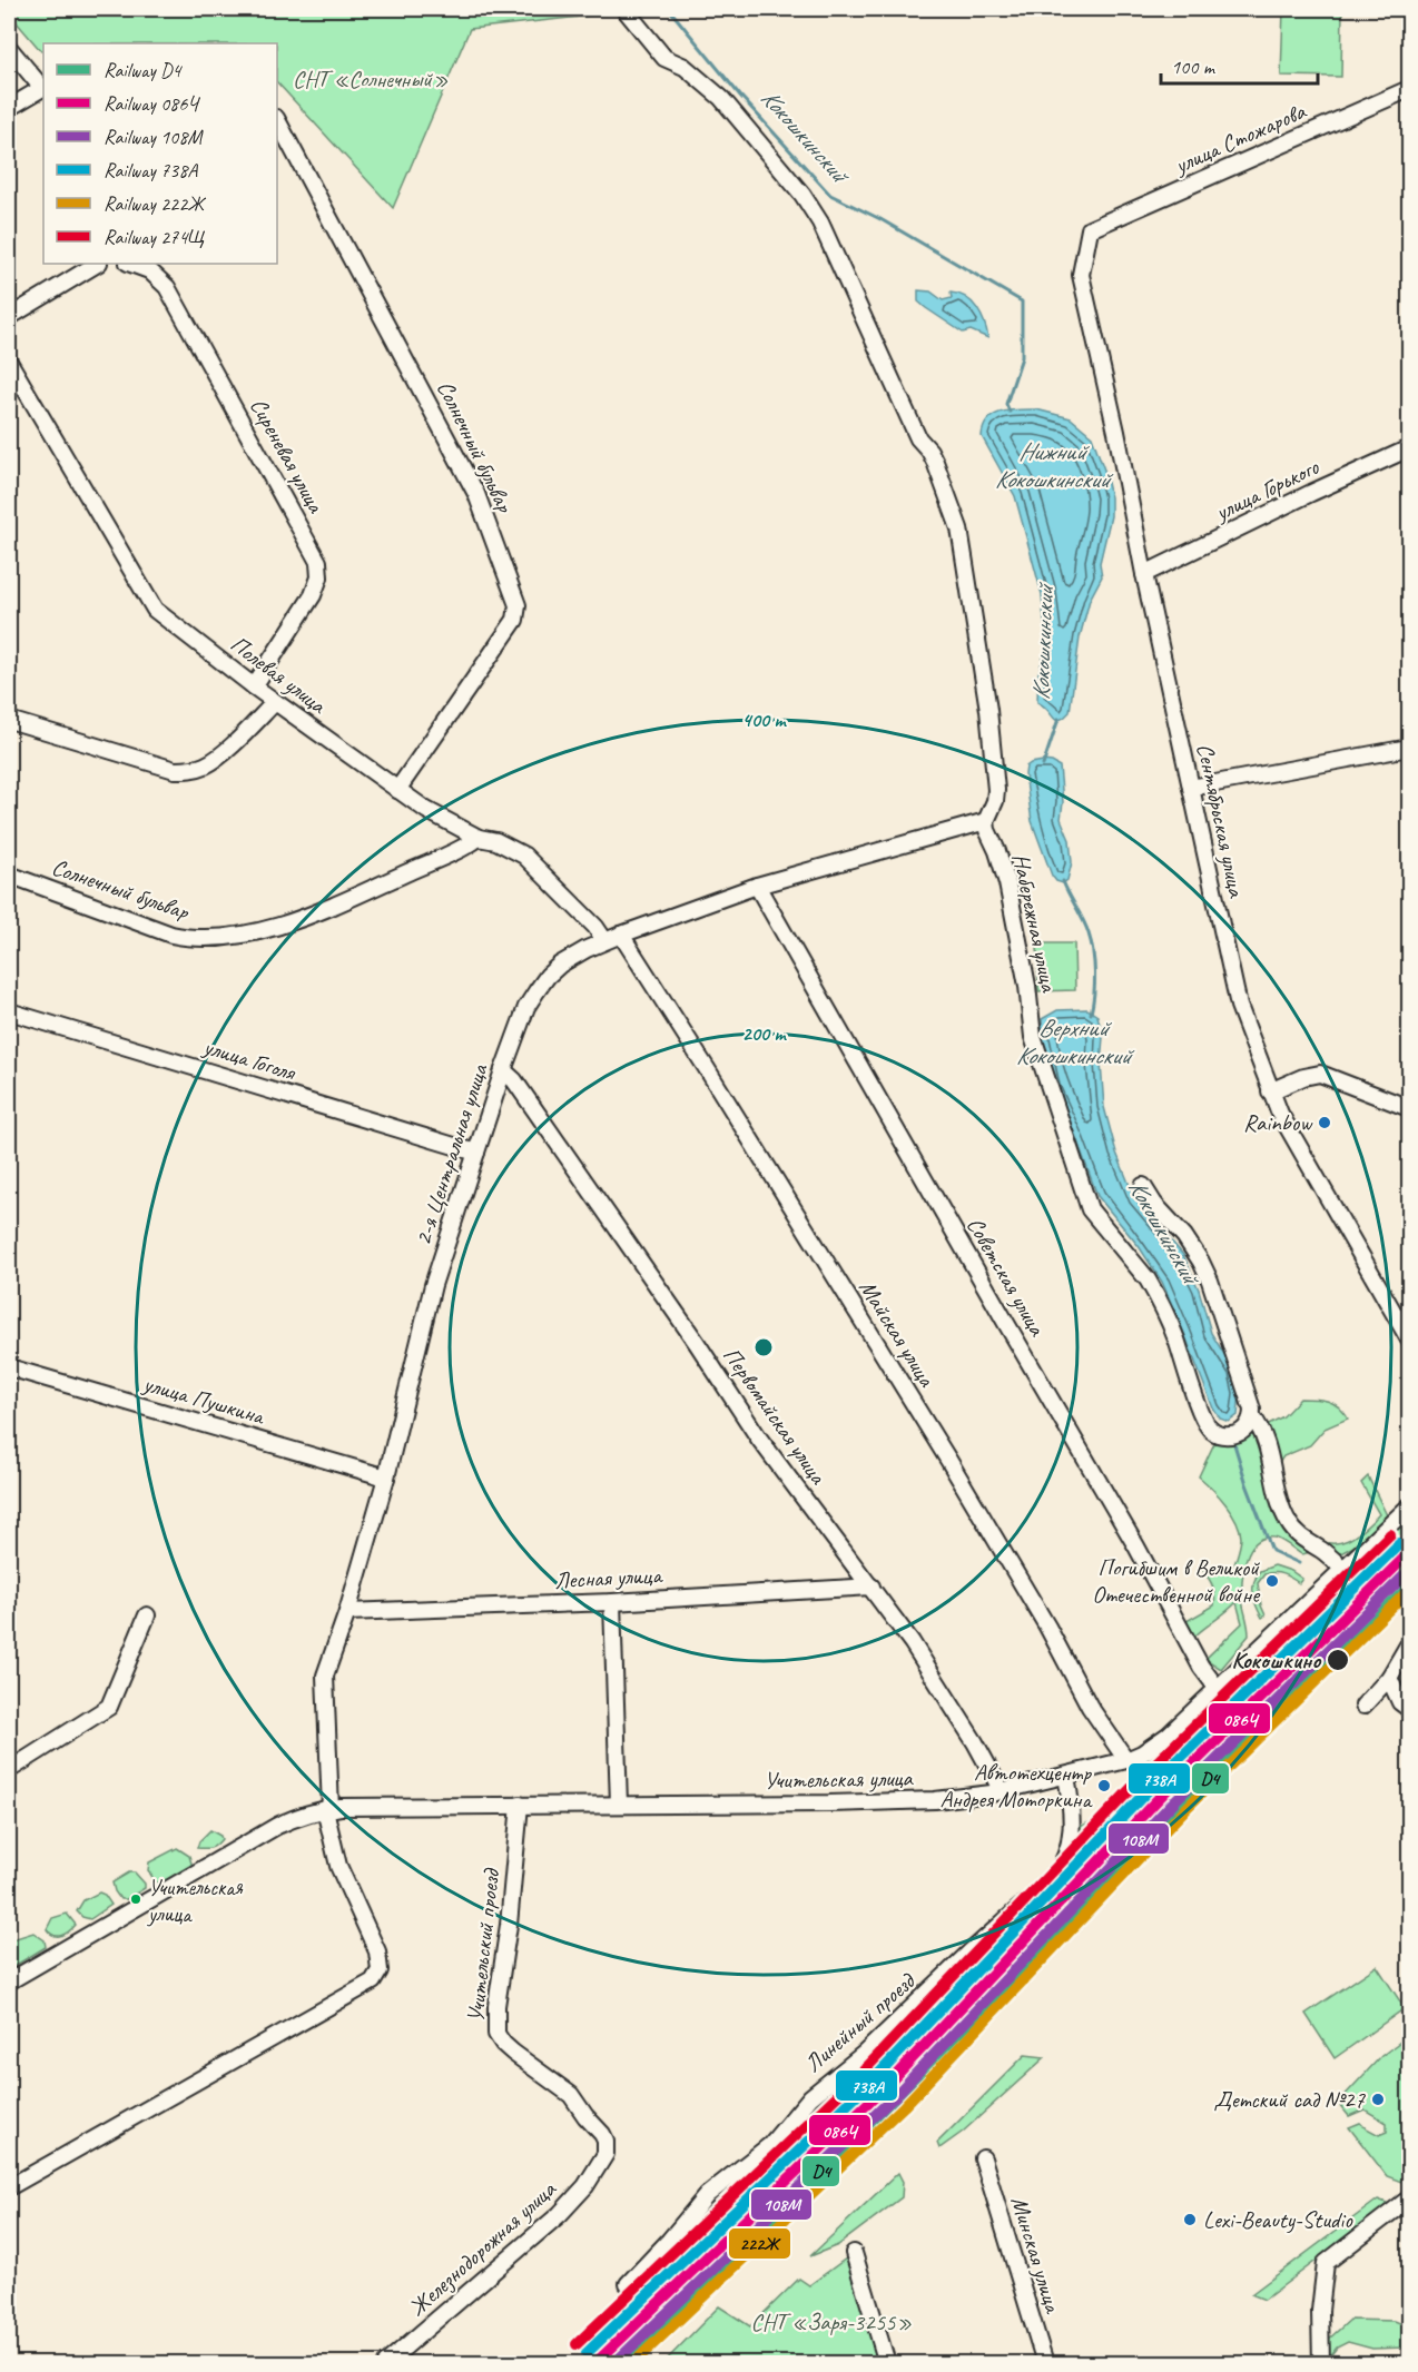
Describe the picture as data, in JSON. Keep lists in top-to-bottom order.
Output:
{
  "streets": {
    "street": [
      "улица Стожарова",
      "Солнечный бульвар",
      "Сиреневая улица",
      "улица Горького",
      "Полевая улица",
      "Сентябрьская улица",
      "Набережная улица",
      "улица Гоголя",
      "2-я Центральная улица",
      "Советская улица",
      "Майская улица",
      "улица Пушкина",
      "Первомайская улица",
      "Лесная улица",
      "Учительская улица",
      "Учительский проезд",
      "Линейный проезд",
      "Железнодорожная улица",
      "Минская улица"
    ]
  },
  "crossings": [
    ["улица Стожарова", "Сентябрьская улица"],
    ["Солнечный бульвар", "Полевая улица"],
    ["Сиреневая улица", "Полевая улица"],
    ["улица Горького", "Сентябрьская улица"],
    ["Полевая улица", "2-я Центральная улица"],
    ["Набережная улица", "2-я Центральная улица"],
    ["улица Гоголя", "2-я Центральная улица"],
    ["2-я Центральная улица", "Советская улица"],
    ["2-я Центральная улица", "Майская улица"],
    ["2-я Центральная улица", "улица Пушкина"],
    ["2-я Центральная улица", "Первомайская улица"],
    ["2-я Центральная улица", "Лесная улица"],
    ["2-я Центральная улица", "Учительская улица"],
    ["Советская улица", "Учительская улица"],
    ["Майская улица", "Учительская улица"],
    ["Первомайская улица", "Лесная улица"],
    ["Первомайская улица", "Учительская улица"],
    ["Учительская улица", "Учительский проезд"],
    ["Учительская улица", "Линейный проезд"],
    ["Учительский проезд", "Железнодорожная улица"]
  ],
  "water": ["Кокошкинский", "Нижний Кокошкинский", "Верхний Кокошкинский"],
  "parks": ["СНТ «Солнечный»", "СНТ «Заря-3255»"],
  "places": [
    "Rainbow",
    "Погибшим в Великой Отечественной войне",
    "Кокошкино",
    "Автотехцентр Андрея Моторкина",
    "Учительская улица",
    "Детский сад №27",
    "Lexi-Beauty-Studio"
  ],
  "lines": [
    "rail line 274Щ",
    "rail line 738А",
    "rail line 086Ч",
    "rail line 108М",
    "rail line D4",
    "rail line 222Ж"
  ],
  "legend": [
    "Railway D4",
    "Railway 086Ч",
    "Railway 108М",
    "Railway 738А",
    "Railway 222Ж",
    "Railway 274Щ"
  ],
  "scale_bar": "100 m",
  "rings": ["400 m", "200 m"]
}
